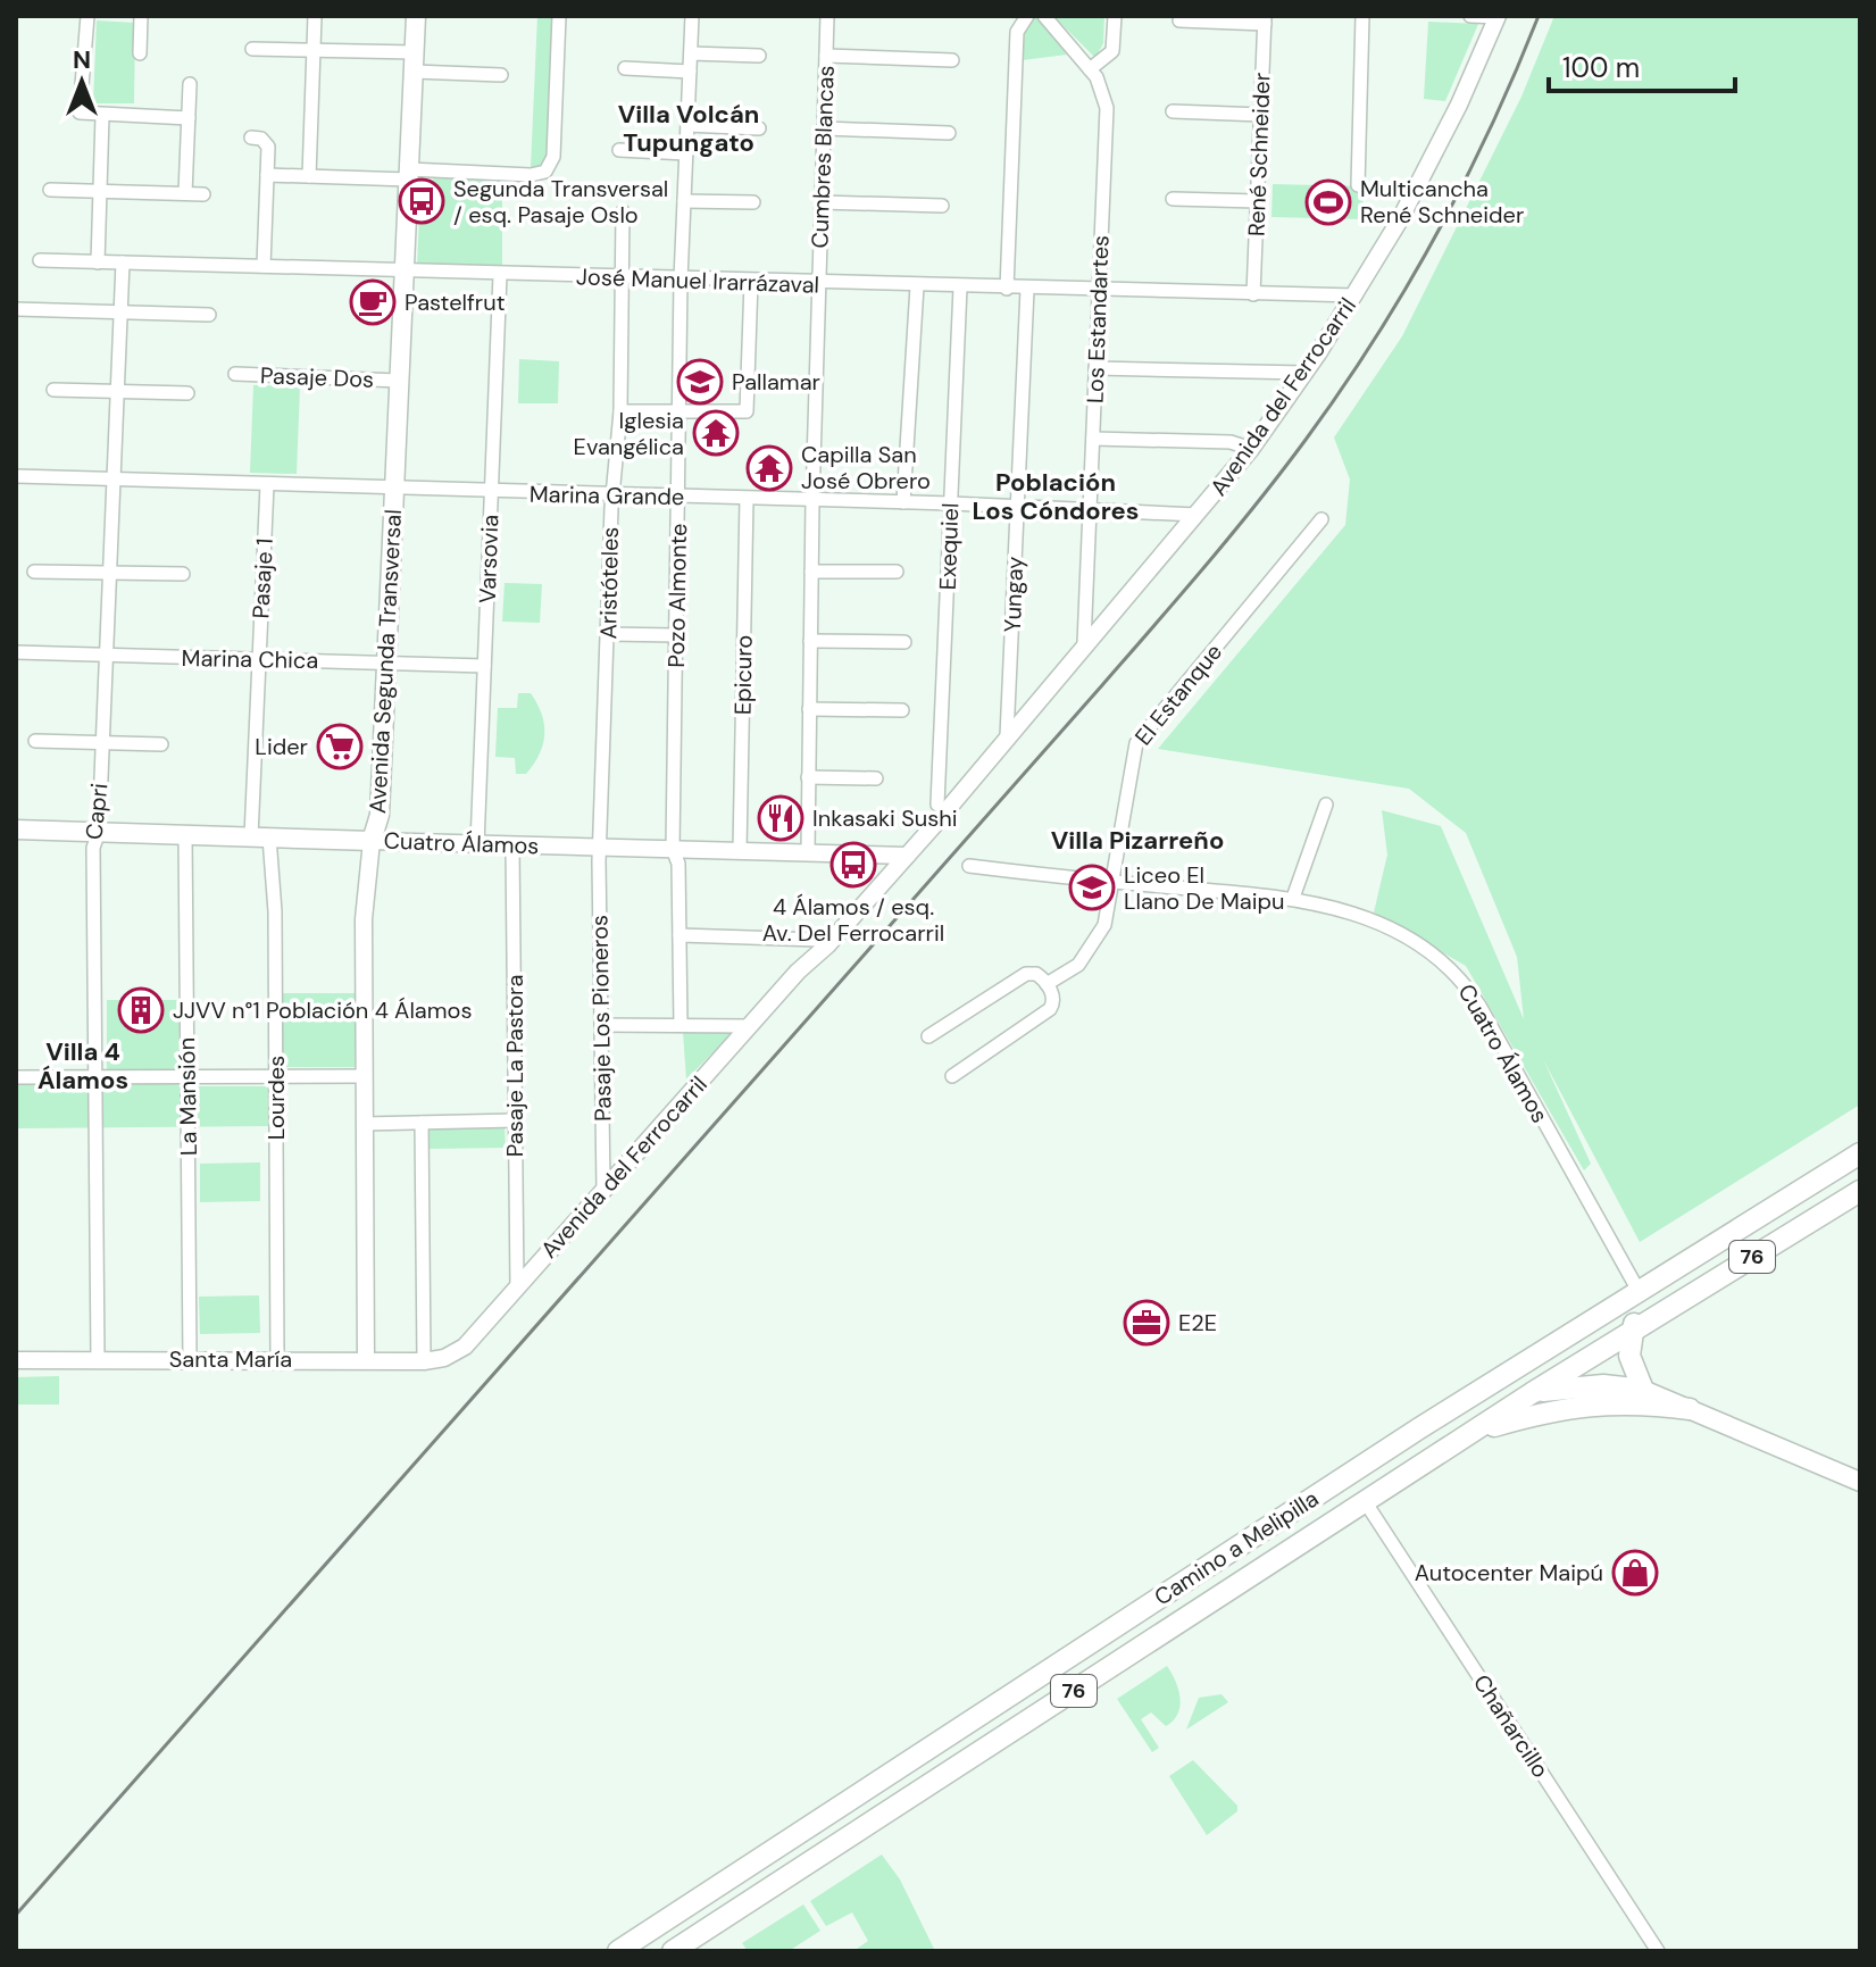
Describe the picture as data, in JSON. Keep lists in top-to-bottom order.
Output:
{
  "streets": {
    "main road": [
      "Avenida Segunda Transversal",
      "Cuatro Álamos",
      "76",
      "Camino a Melipilla"
    ],
    "street": [
      "René Schneider",
      "Cumbres Blancas",
      "José Manuel Irarrázaval",
      "Los Estandartes",
      "Pasaje Dos",
      "Avenida del Ferrocarril",
      "Marina Grande",
      "Exequiel",
      "Varsovia",
      "Pasaje 1",
      "Aristóteles",
      "Yungay",
      "Pozo Almonte",
      "Marina Chica",
      "Epicuro",
      "El Estanque",
      "Capri",
      "Pasaje Los Pioneros",
      "Pasaje La Pastora",
      "La Mansión",
      "Lourdes",
      "Santa María",
      "Chañarcillo"
    ]
  },
  "crossings": [
    ["René Schneider", "José Manuel Irarrázaval"],
    ["Cumbres Blancas", "José Manuel Irarrázaval"],
    ["Cumbres Blancas", "Marina Grande"],
    ["Cumbres Blancas", "Cuatro Álamos"],
    ["José Manuel Irarrázaval", "Los Estandartes"],
    ["José Manuel Irarrázaval", "Avenida del Ferrocarril"],
    ["José Manuel Irarrázaval", "Exequiel"],
    ["José Manuel Irarrázaval", "Varsovia"],
    ["José Manuel Irarrázaval", "Aristóteles"],
    ["José Manuel Irarrázaval", "Yungay"],
    ["José Manuel Irarrázaval", "Pozo Almonte"],
    ["José Manuel Irarrázaval", "Avenida Segunda Transversal"],
    ["José Manuel Irarrázaval", "Capri"],
    ["Los Estandartes", "Avenida del Ferrocarril"],
    ["Los Estandartes", "Marina Grande"],
    ["Pasaje Dos", "Avenida Segunda Transversal"],
    ["Avenida del Ferrocarril", "Marina Grande"],
    ["Avenida del Ferrocarril", "Exequiel"],
    ["Avenida del Ferrocarril", "Yungay"],
    ["Avenida del Ferrocarril", "Cuatro Álamos"],
    ["Avenida del Ferrocarril", "Pasaje Los Pioneros"],
    ["Avenida del Ferrocarril", "Pasaje La Pastora"],
    ["Avenida del Ferrocarril", "Santa María"],
    ["Marina Grande", "Exequiel"],
    ["Marina Grande", "Varsovia"],
    ["Marina Grande", "Pasaje 1"],
    ["Marina Grande", "Aristóteles"],
    ["Marina Grande", "Yungay"],
    ["Marina Grande", "Pozo Almonte"],
    ["Marina Grande", "Avenida Segunda Transversal"],
    ["Marina Grande", "Epicuro"],
    ["Marina Grande", "Capri"],
    ["Varsovia", "Marina Chica"],
    ["Varsovia", "Cuatro Álamos"],
    ["Pasaje 1", "Marina Chica"],
    ["Pasaje 1", "Cuatro Álamos"],
    ["Pasaje 1", "Lourdes"],
    ["Aristóteles", "Cuatro Álamos"],
    ["Aristóteles", "Pasaje Los Pioneros"],
    ["Pozo Almonte", "Cuatro Álamos"],
    ["Marina Chica", "Avenida Segunda Transversal"],
    ["Marina Chica", "Capri"],
    ["Avenida Segunda Transversal", "Cuatro Álamos"],
    ["Avenida Segunda Transversal", "Santa María"],
    ["Epicuro", "Cuatro Álamos"],
    ["El Estanque", "Cuatro Álamos"],
    ["Capri", "Cuatro Álamos"],
    ["Capri", "Santa María"],
    ["Cuatro Álamos", "Pasaje Los Pioneros"],
    ["Cuatro Álamos", "Pasaje La Pastora"],
    ["Cuatro Álamos", "La Mansión"],
    ["Cuatro Álamos", "Lourdes"],
    ["Cuatro Álamos", "Camino a Melipilla"],
    ["La Mansión", "Santa María"],
    ["Lourdes", "Santa María"],
    ["Camino a Melipilla", "Chañarcillo"]
  ],
  "districts": [
    "Villa Volcán Tupungato",
    "Población Los Cóndores",
    "Villa Pizarreño",
    "Villa 4 Álamos"
  ],
  "places": {
    "bus stop": ["Segunda Transversal / esq. Pasaje Oslo", "4 Álamos / esq. Av. Del Ferrocarril"],
    "sports": ["Multicancha René Schneider"],
    "cafe": ["Pastelfrut"],
    "school or university": ["Pallamar", "Liceo El Llano De Maipu"],
    "temple": ["Iglesia Evangélica", "Capilla San José Obrero"],
    "supermarket": ["Lider"],
    "restaurant": ["Inkasaki Sushi"],
    "building": ["JJVV n°1 Población 4 Álamos"],
    "office": ["E2E"],
    "shop": ["Autocenter Maipú"]
  },
  "scale_bar": "100 m",
  "north": "top"
}
